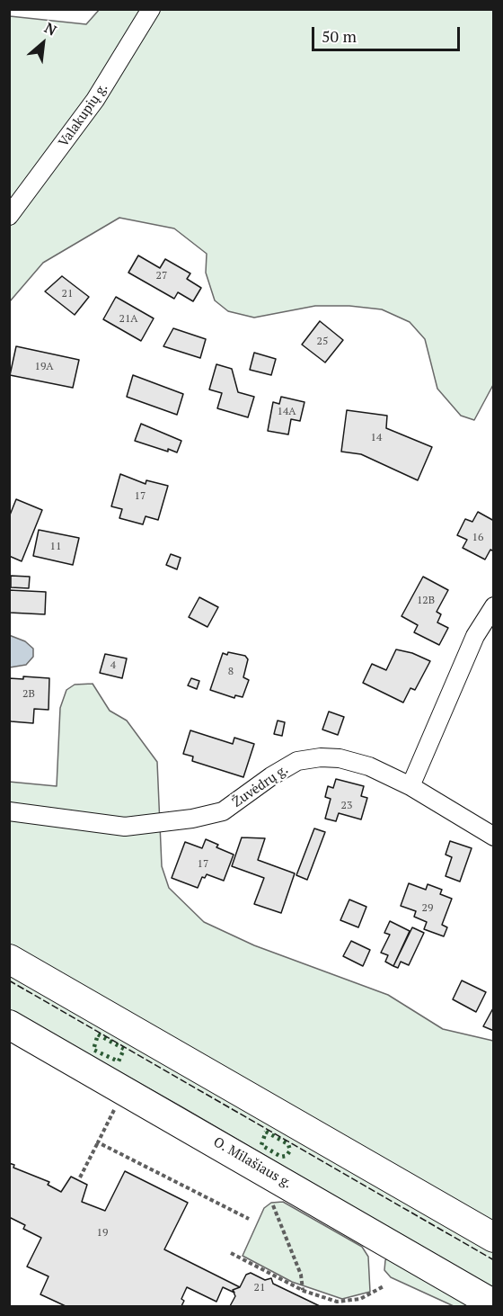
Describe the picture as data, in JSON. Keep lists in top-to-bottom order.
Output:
{
  "streets": {
    "main road": ["O. Milašiaus g."],
    "street": ["Valakupių g.", "Žuvėdrų g."]
  },
  "house_numbers": [
    "27",
    "21",
    "21A",
    "25",
    "19A",
    "14A",
    "14",
    "17",
    "16",
    "11",
    "12B",
    "4",
    "8",
    "2B",
    "23",
    "17",
    "29",
    "19",
    "21"
  ],
  "scale_bar": "50 m",
  "north": "top right"
}
